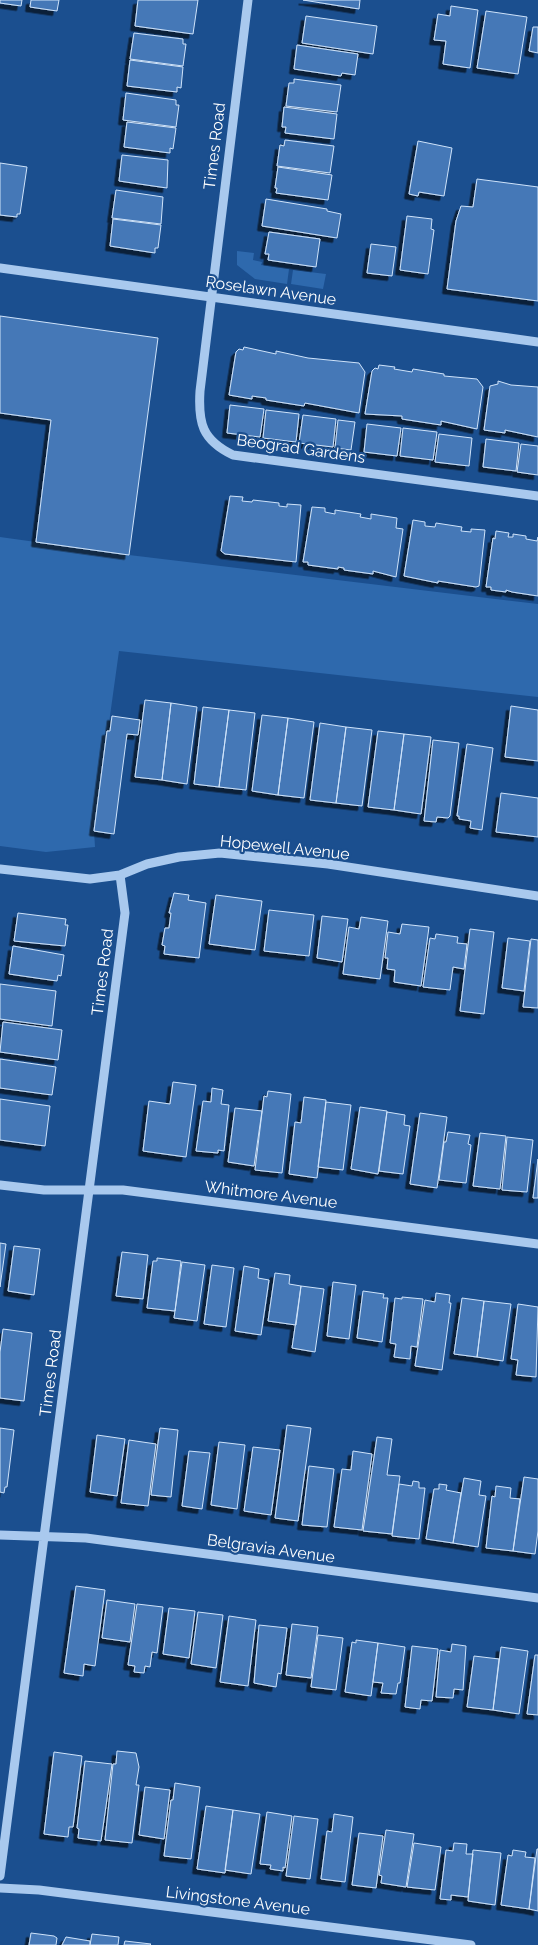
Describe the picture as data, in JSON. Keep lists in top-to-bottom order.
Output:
{
  "streets": {
    "street": [
      "Times Road",
      "Roselawn Avenue",
      "Beograd Gardens",
      "Hopewell Avenue",
      "Whitmore Avenue",
      "Belgravia Avenue",
      "Livingstone Avenue"
    ]
  },
  "crossings": [
    ["Times Road", "Roselawn Avenue"],
    ["Times Road", "Beograd Gardens"],
    ["Times Road", "Hopewell Avenue"],
    ["Times Road", "Whitmore Avenue"],
    ["Times Road", "Belgravia Avenue"],
    ["Roselawn Avenue", "Beograd Gardens"]
  ]
}
